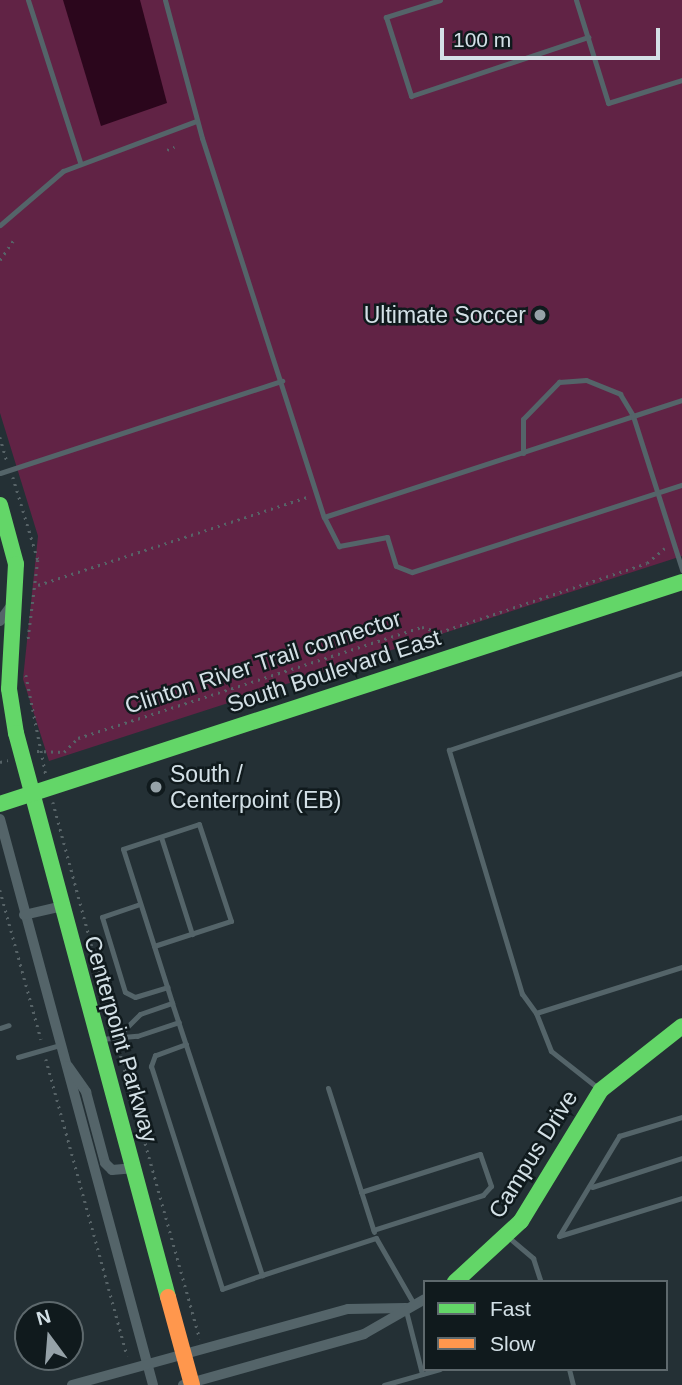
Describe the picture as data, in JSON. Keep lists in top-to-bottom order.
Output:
{
  "streets": {
    "street": ["South Boulevard East", "Centerpoint Parkway", "Campus Drive"],
    "path": ["Clinton River Trail connector"]
  },
  "crossings": [
    ["South Boulevard East", "Centerpoint Parkway"]
  ],
  "places": ["Ultimate Soccer", "South / Centerpoint (EB)"],
  "legend": ["Fast", "Slow"],
  "scale_bar": "100 m",
  "north": "top"
}
